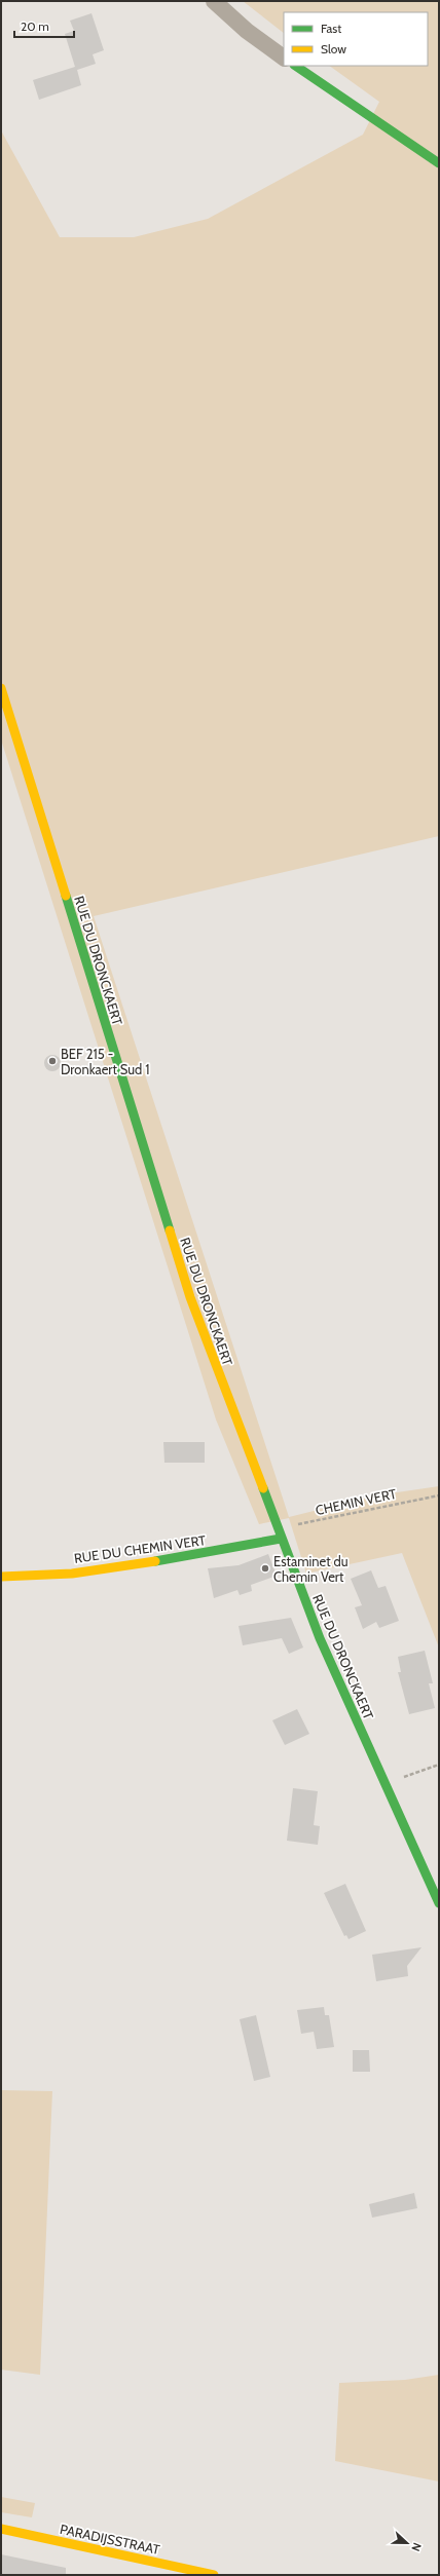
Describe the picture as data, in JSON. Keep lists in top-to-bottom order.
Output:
{
  "streets": {
    "main road": ["RUE DU DRONCKAERT", "RUE DU CHEMIN VERT", "PARADIJSSTRAAT"],
    "path": ["CHEMIN VERT"]
  },
  "crossings": [
    ["RUE DU DRONCKAERT", "CHEMIN VERT"],
    ["RUE DU DRONCKAERT", "RUE DU CHEMIN VERT"],
    ["CHEMIN VERT", "RUE DU CHEMIN VERT"]
  ],
  "places": ["BEF 215 - Dronkaert Sud 1", "Estaminet du Chemin Vert"],
  "legend": ["Fast", "Slow"],
  "scale_bar": "20 m",
  "north": "right"
}
